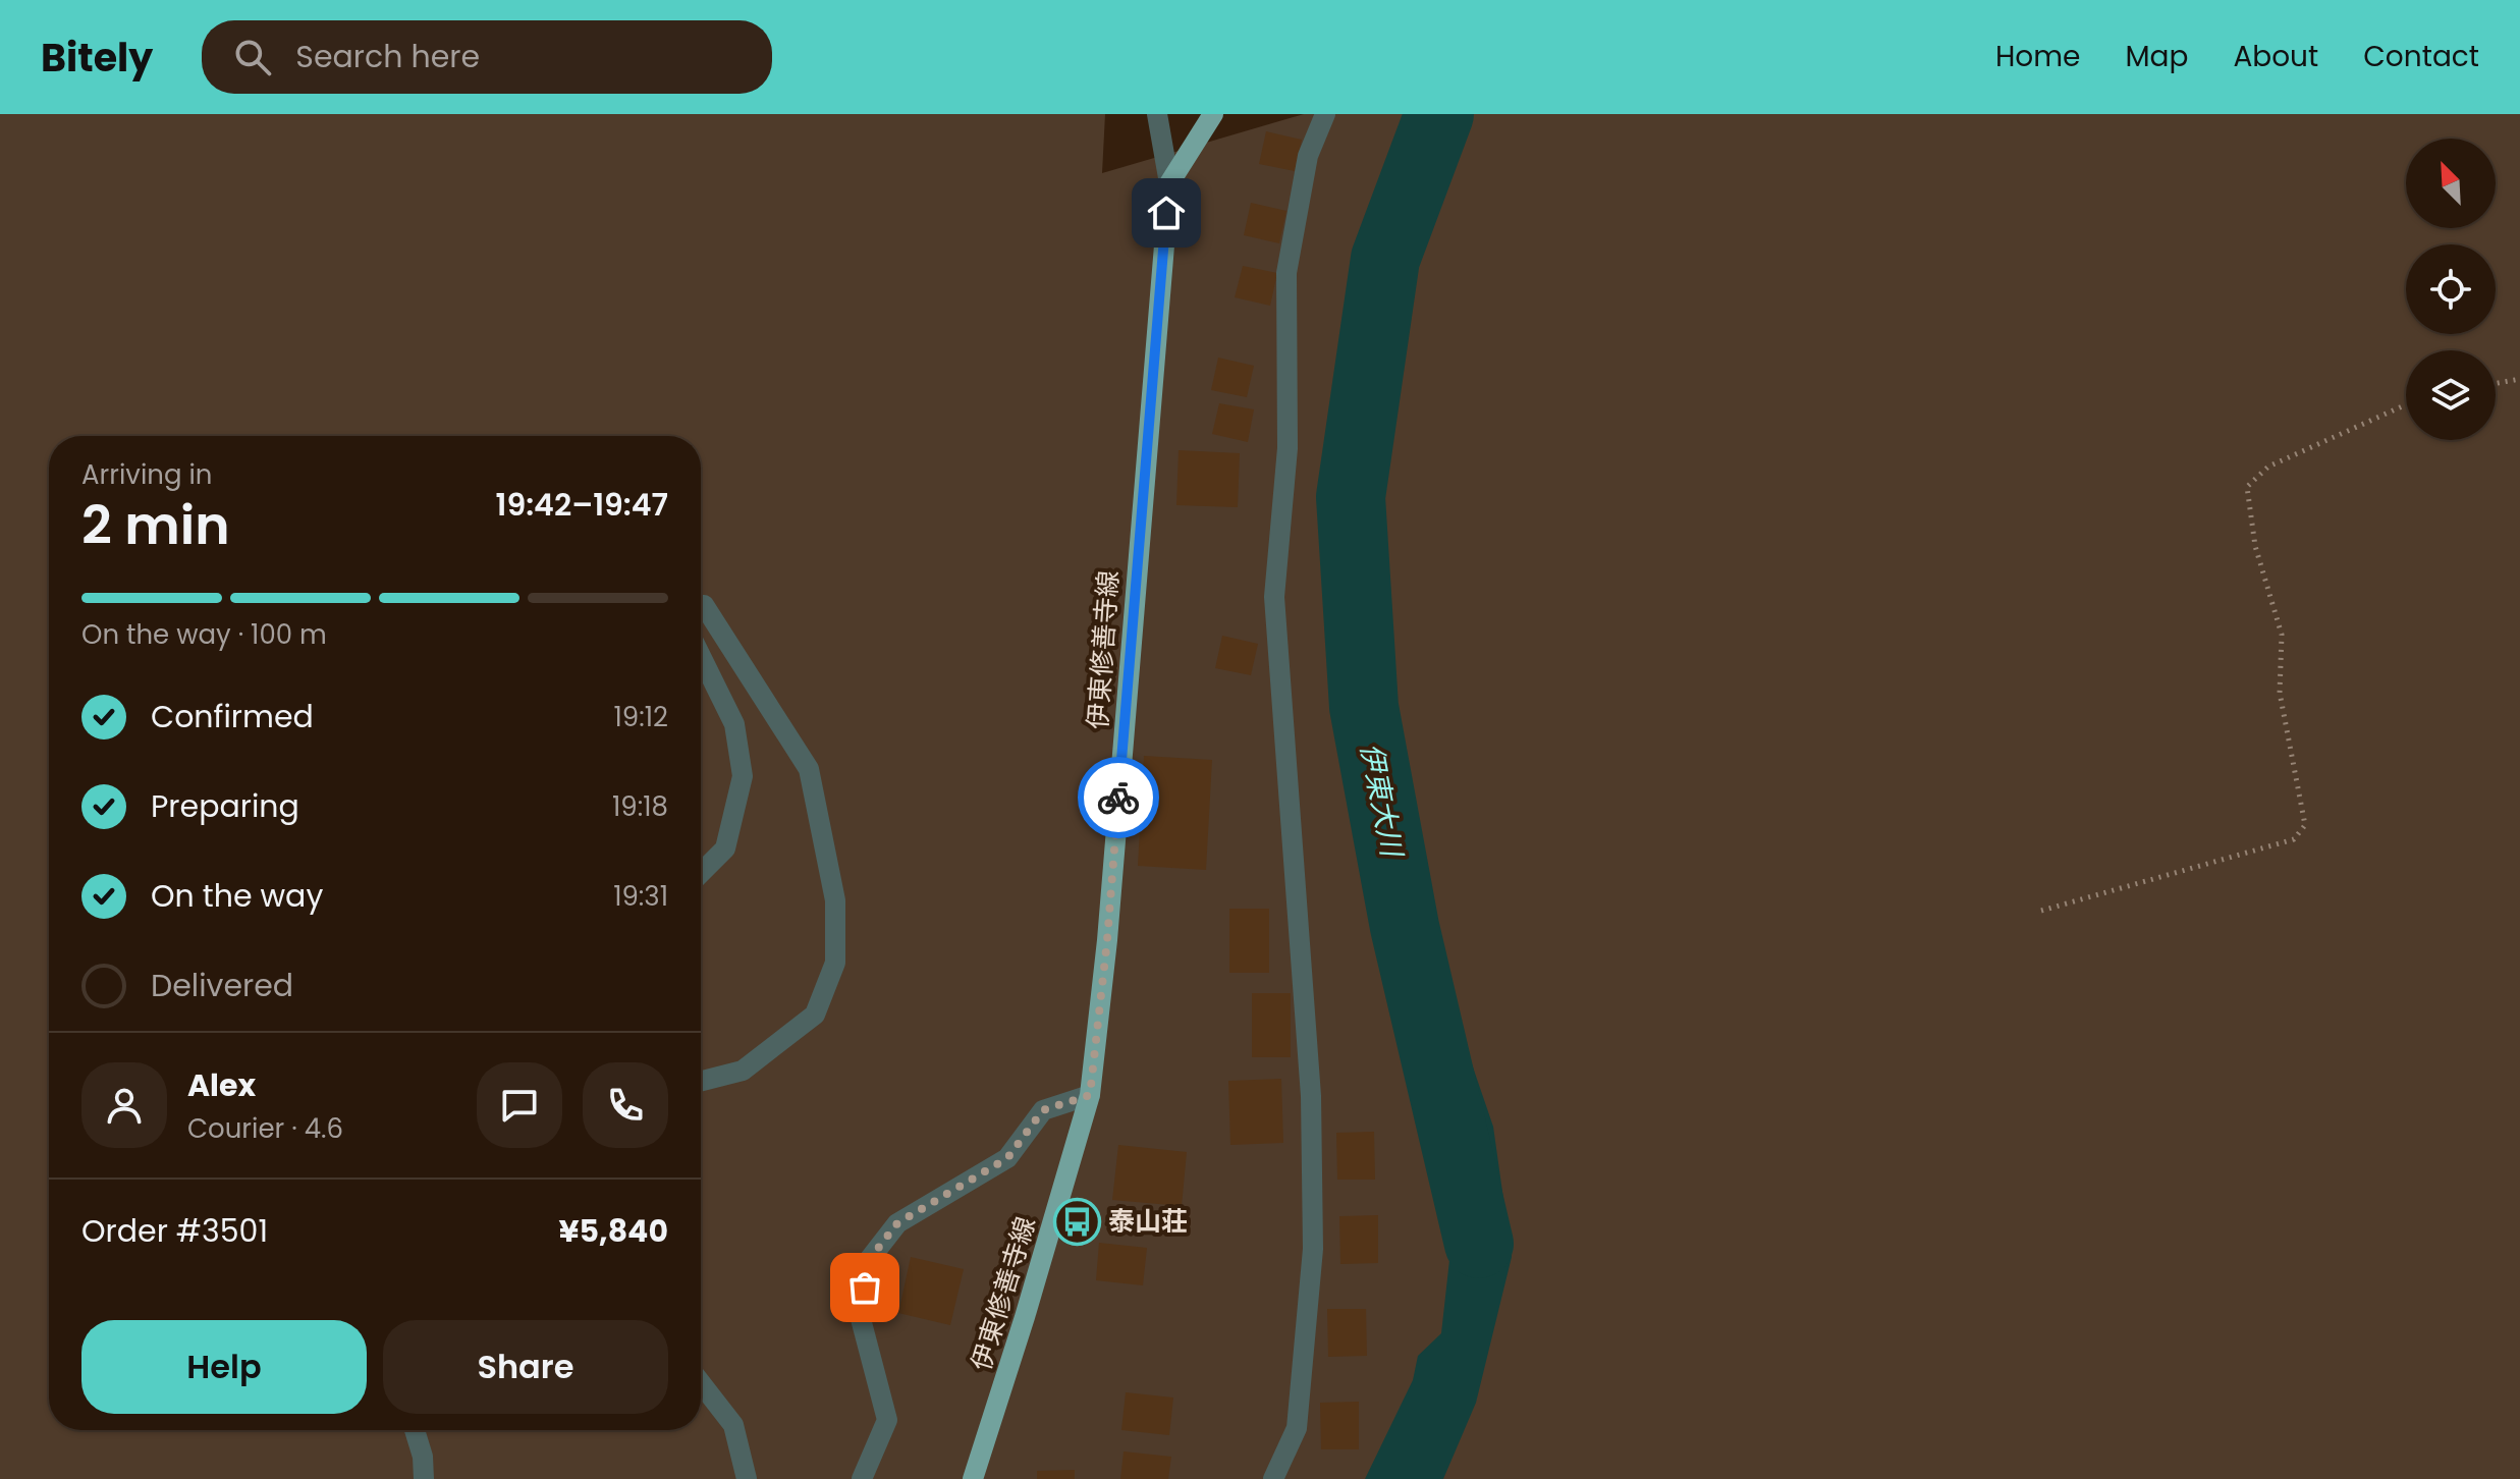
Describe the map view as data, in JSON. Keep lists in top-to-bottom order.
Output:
{
  "streets": {
    "main road": ["伊東修善寺線"]
  },
  "water": ["伊東大川"],
  "places": {
    "bus stop": ["泰山荘"]
  },
  "north": "top left",
  "page": {
    "header": "Bitely",
    "search": "Search here",
    "nav": [
      "Home",
      "Map",
      "About",
      "Contact"
    ],
    "heading": ["2 min", "Arriving in", "19:42–19:47"],
    "panel": [
      "Alex",
      "Courier · 4.6",
      "Order #3501",
      "¥5,840"
    ],
    "bar": "On the way · 100 m",
    "list": [
      ["Confirmed", "19:12"],
      ["Preparing", "19:18"],
      ["On the way", "19:31"],
      "Delivered"
    ],
    "buttons": ["Help", "Share"]
  }
}
